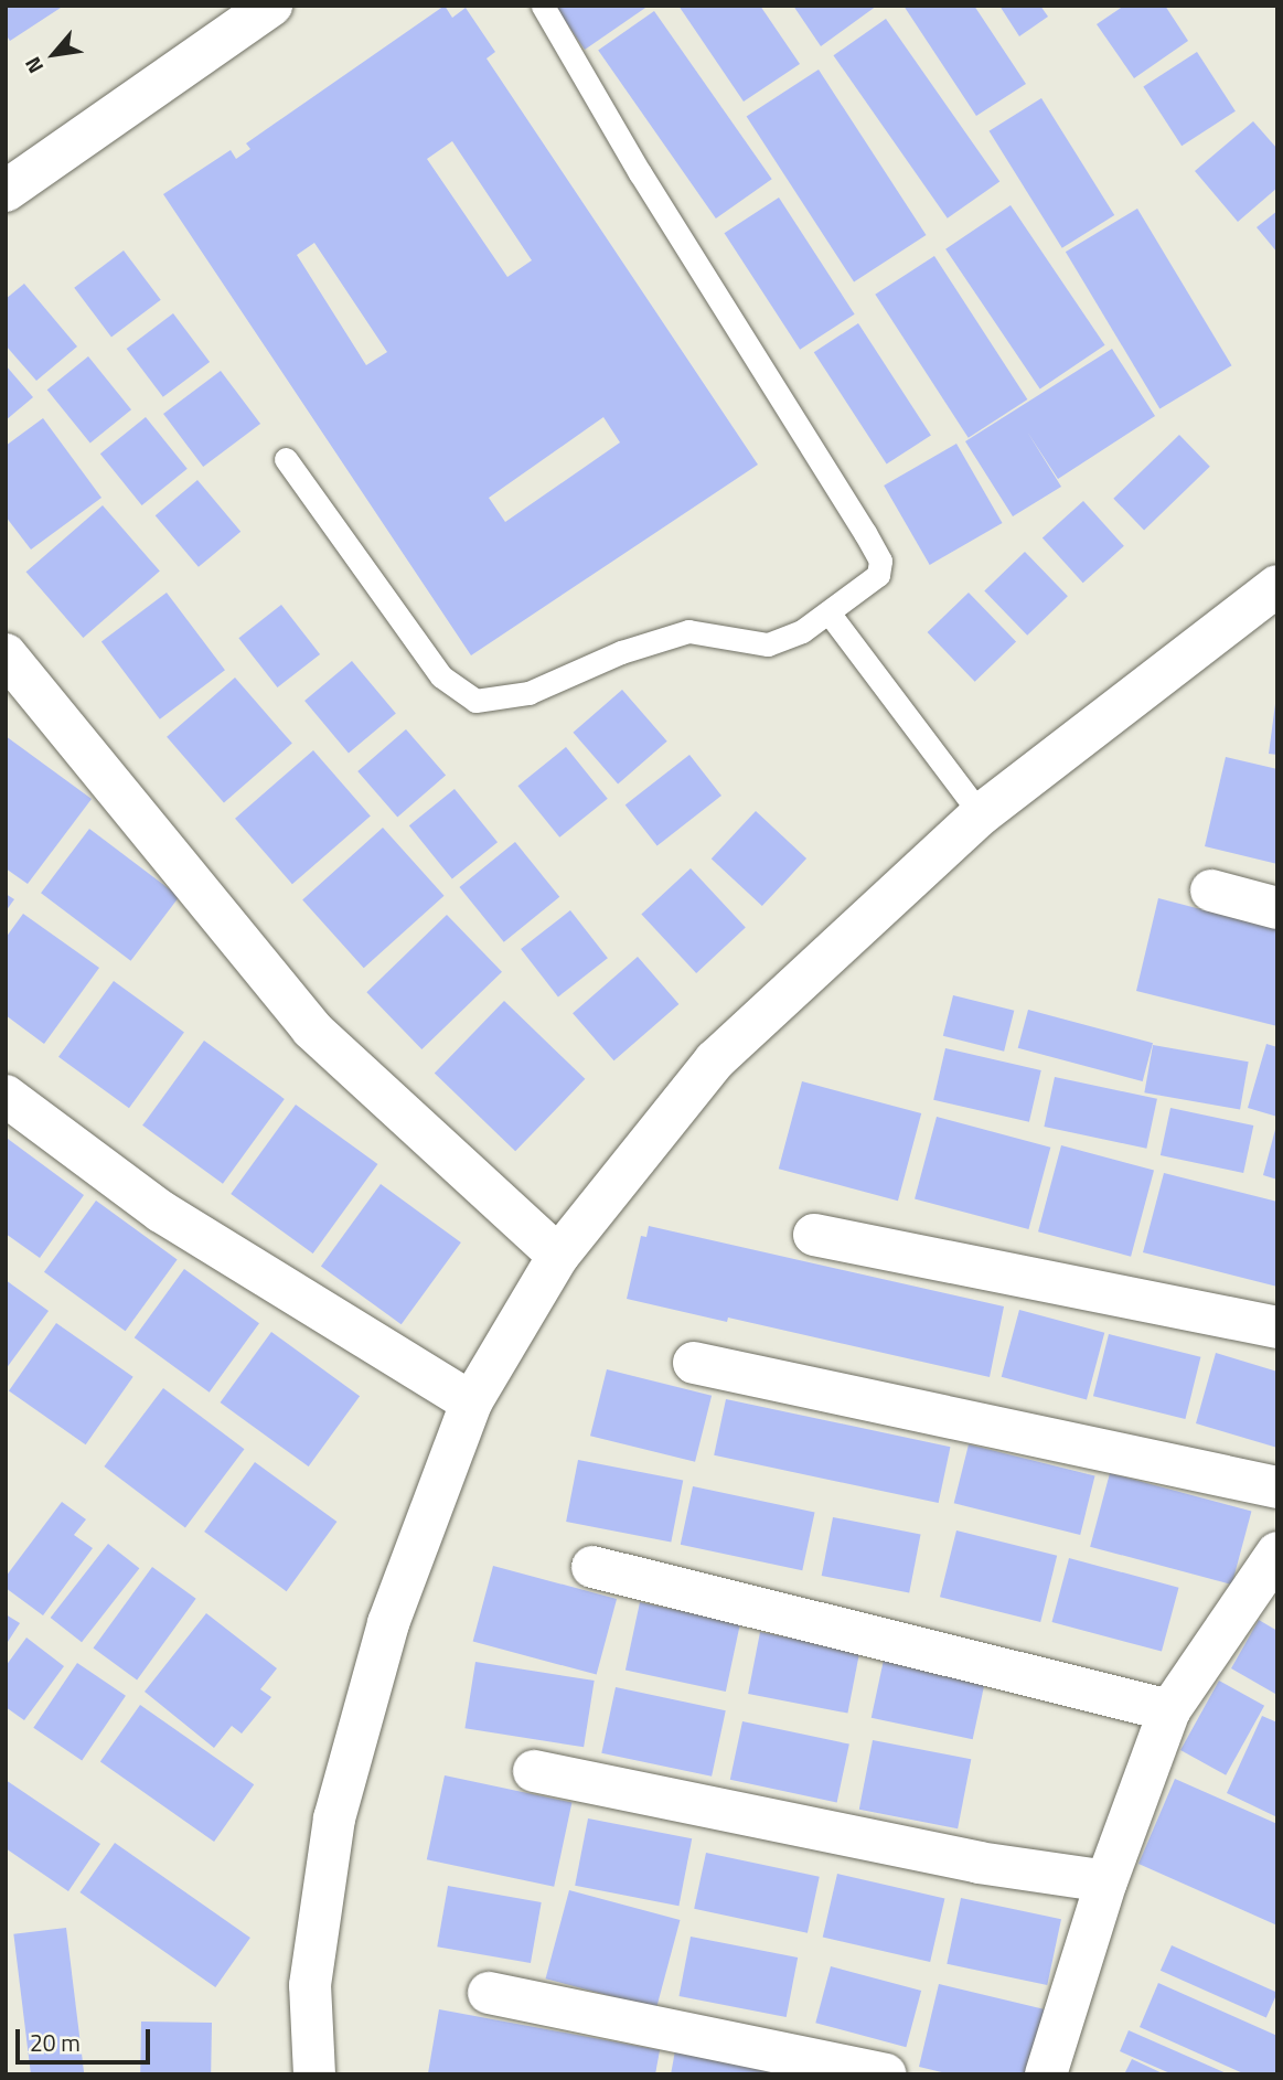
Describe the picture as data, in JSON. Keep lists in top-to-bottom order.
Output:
{
  "scale_bar": "20 m",
  "north": "bottom left"
}
